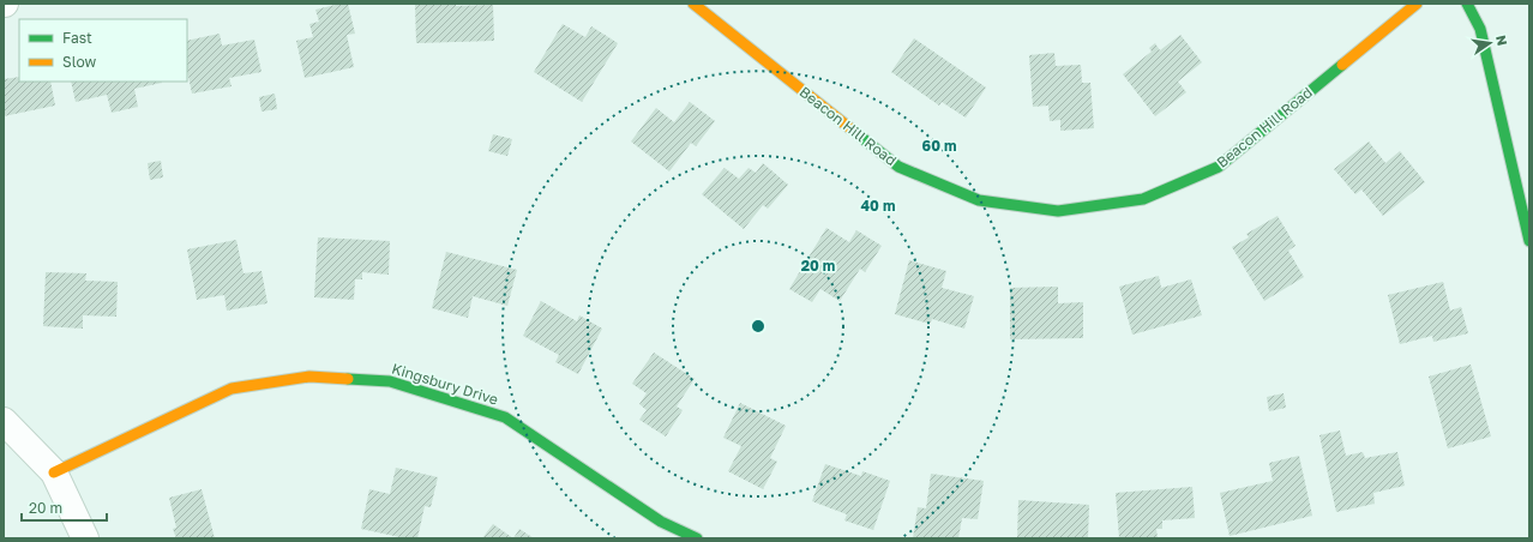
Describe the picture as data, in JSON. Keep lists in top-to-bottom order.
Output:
{
  "streets": {
    "street": ["Beacon Hill Road", "Kingsbury Drive"]
  },
  "legend": ["Fast", "Slow"],
  "scale_bar": "20 m",
  "north": "right",
  "rings": ["60 m", "40 m", "20 m"]
}
